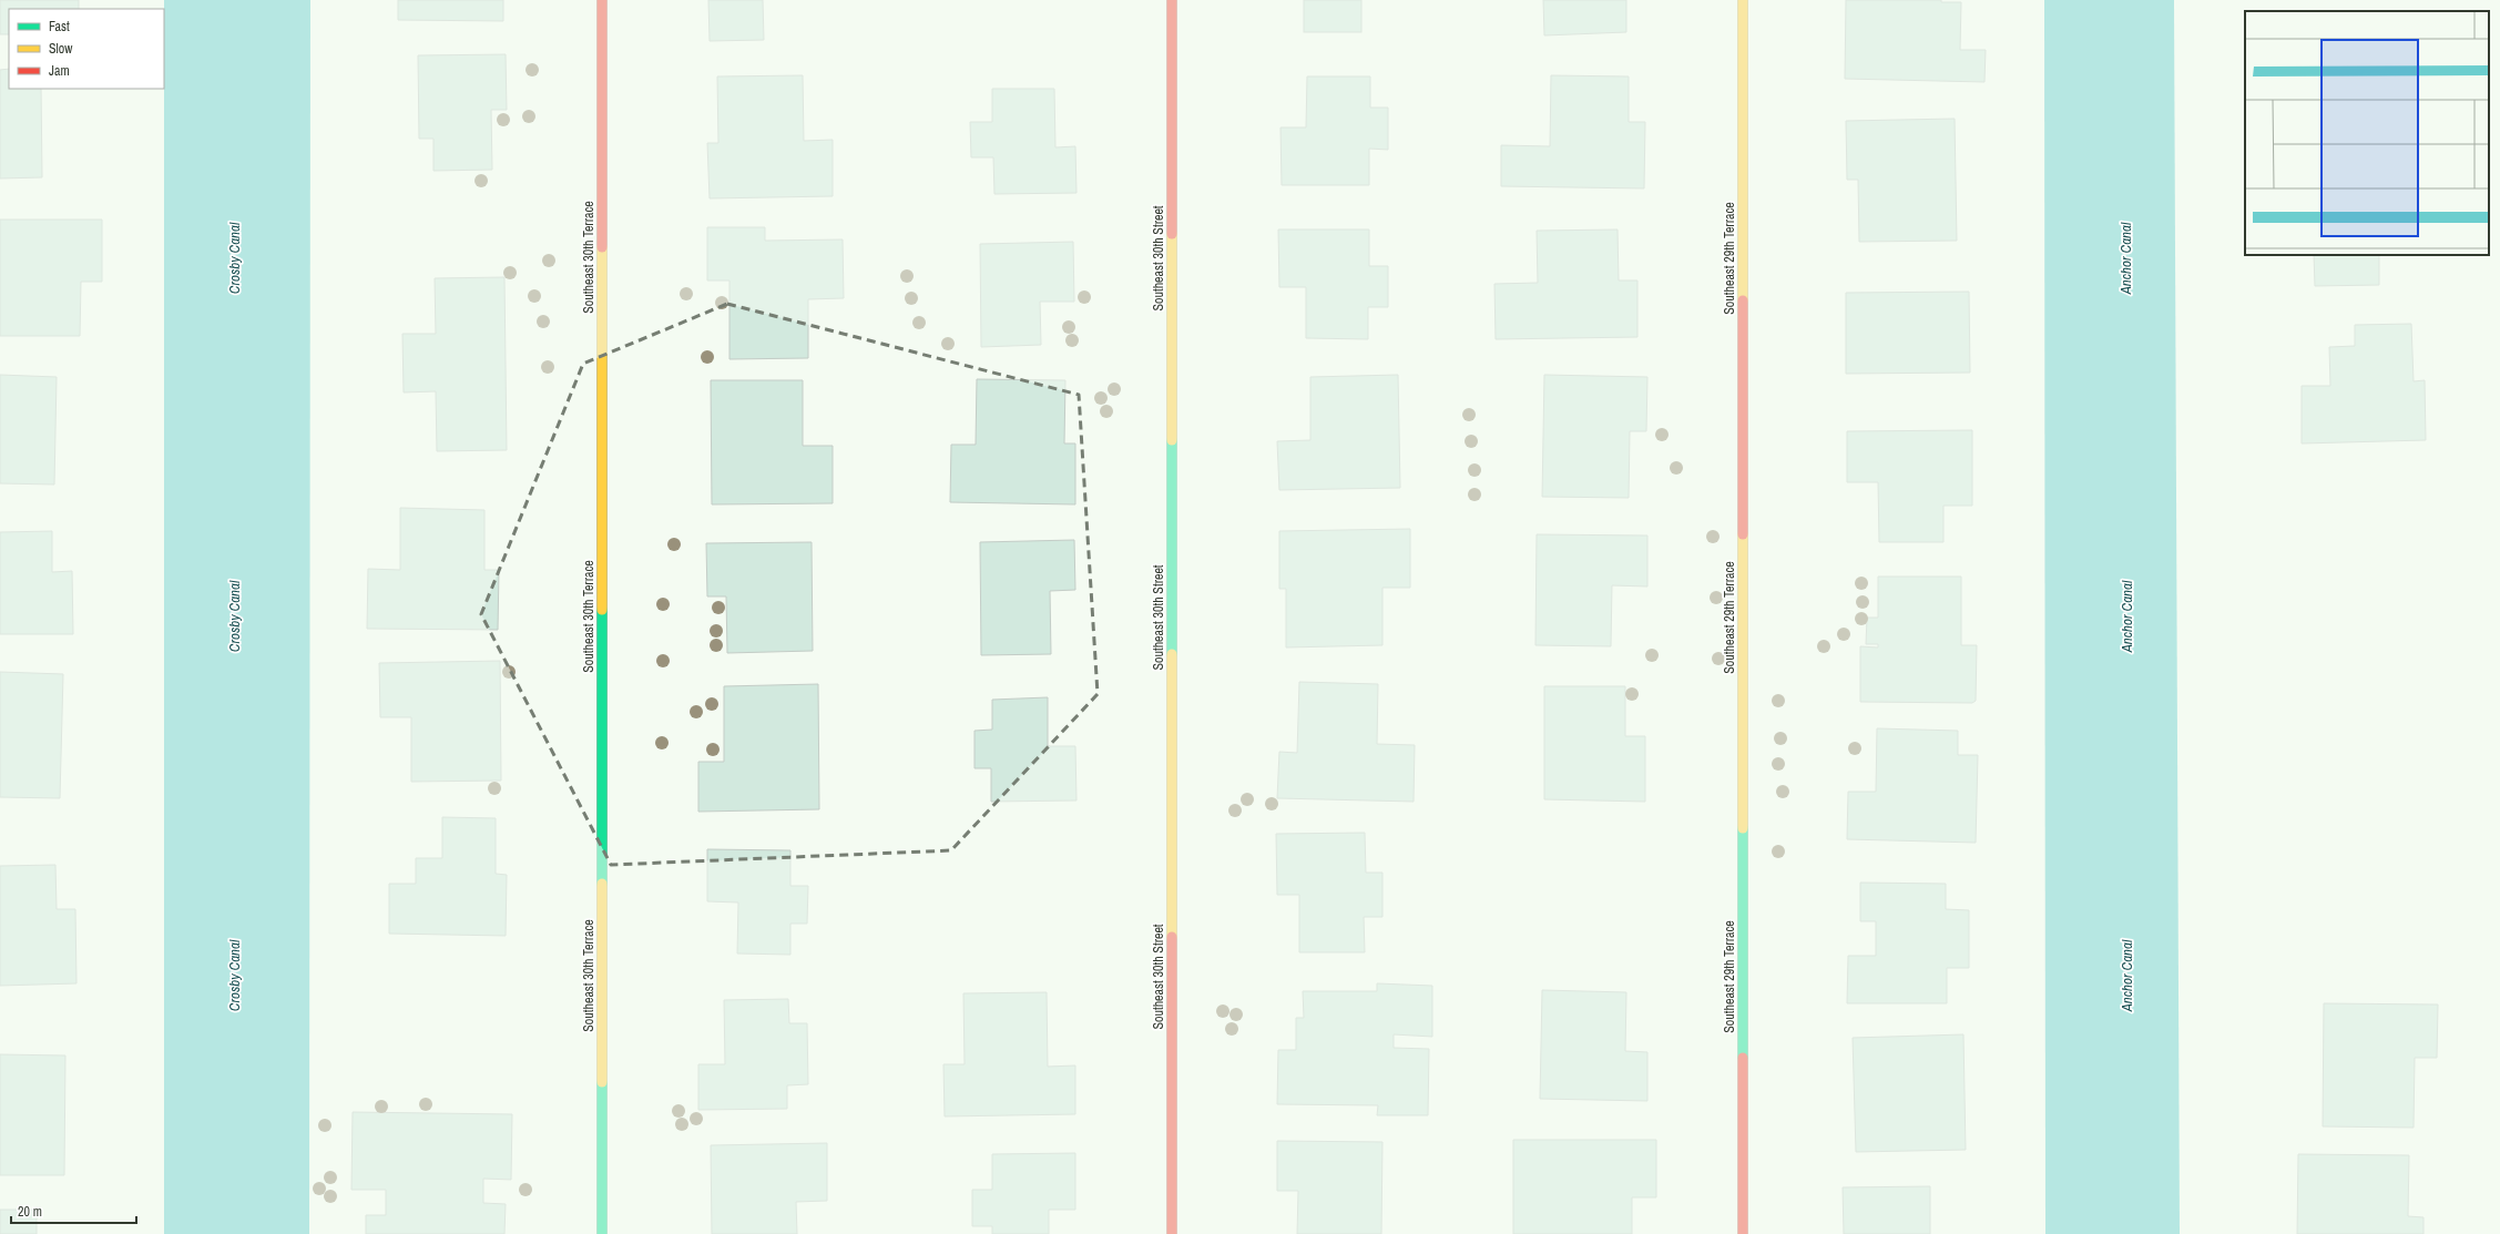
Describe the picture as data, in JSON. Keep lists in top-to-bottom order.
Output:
{
  "streets": {
    "street": ["Southeast 30th Terrace", "Southeast 30th Street", "Southeast 29th Terrace"]
  },
  "water": ["Crosby Canal", "Anchor Canal"],
  "legend": ["Fast", "Slow", "Jam"],
  "scale_bar": "20 m"
}
